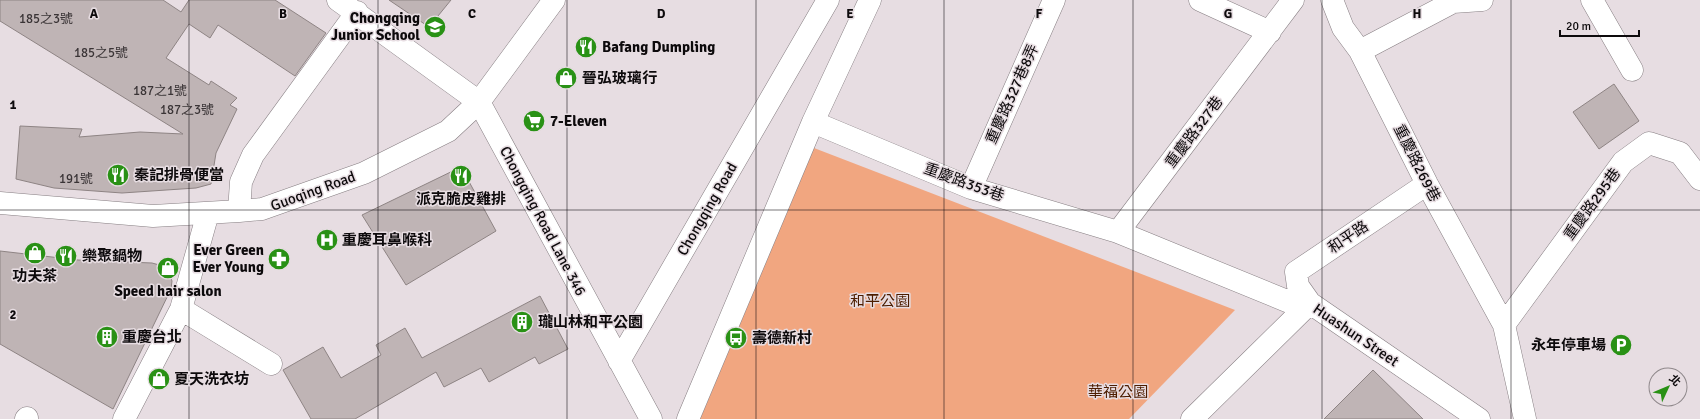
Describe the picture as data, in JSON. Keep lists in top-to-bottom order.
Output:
{
  "streets": {
    "street": [
      "重慶路327巷8弄",
      "重慶路327巷",
      "重慶路269巷",
      "重慶路353巷",
      "Guoqing Road",
      "重慶路295巷",
      "Chongqing Road",
      "Chongqing Road Lane 346",
      "和平路",
      "Huashun Street"
    ]
  },
  "crossings": [
    ["重慶路327巷8弄", "重慶路353巷"],
    ["重慶路327巷", "重慶路353巷"],
    ["重慶路269巷", "重慶路295巷"],
    ["重慶路269巷", "和平路"],
    ["重慶路353巷", "和平路"],
    ["重慶路353巷", "Huashun Street"],
    ["Guoqing Road", "Chongqing Road Lane 346"],
    ["Chongqing Road", "Chongqing Road Lane 346"],
    ["和平路", "Huashun Street"]
  ],
  "parks": ["和平公園", "華福公園"],
  "places": {
    "school or university": ["Chongqing Junior School"],
    "restaurant": [
      "Bafang Dumpling",
      "秦記排骨便當",
      "派克脆皮雞排",
      "樂聚鍋物"
    ],
    "shop": [
      "晉弘玻璃行",
      "功夫茶",
      "Speed hair salon",
      "夏天洗衣坊"
    ],
    "supermarket": ["7-Eleven"],
    "hospital": ["重慶耳鼻喉科"],
    "pharmacy": ["Ever Green Ever Young"],
    "building": ["瓏山林和平公園", "重慶台北"],
    "bus stop": ["壽德新村"],
    "parking": ["永年停車場"]
  },
  "house_numbers": [
    "185之3號",
    "185之5號",
    "187之1號",
    "187之3號",
    "191號"
  ],
  "scale_bar": "20 m",
  "north": "top right",
  "grid": {
    "columns": [
      "A",
      "B",
      "C",
      "D",
      "E",
      "F",
      "G",
      "H"
    ],
    "rows": ["1", "2"]
  }
}
